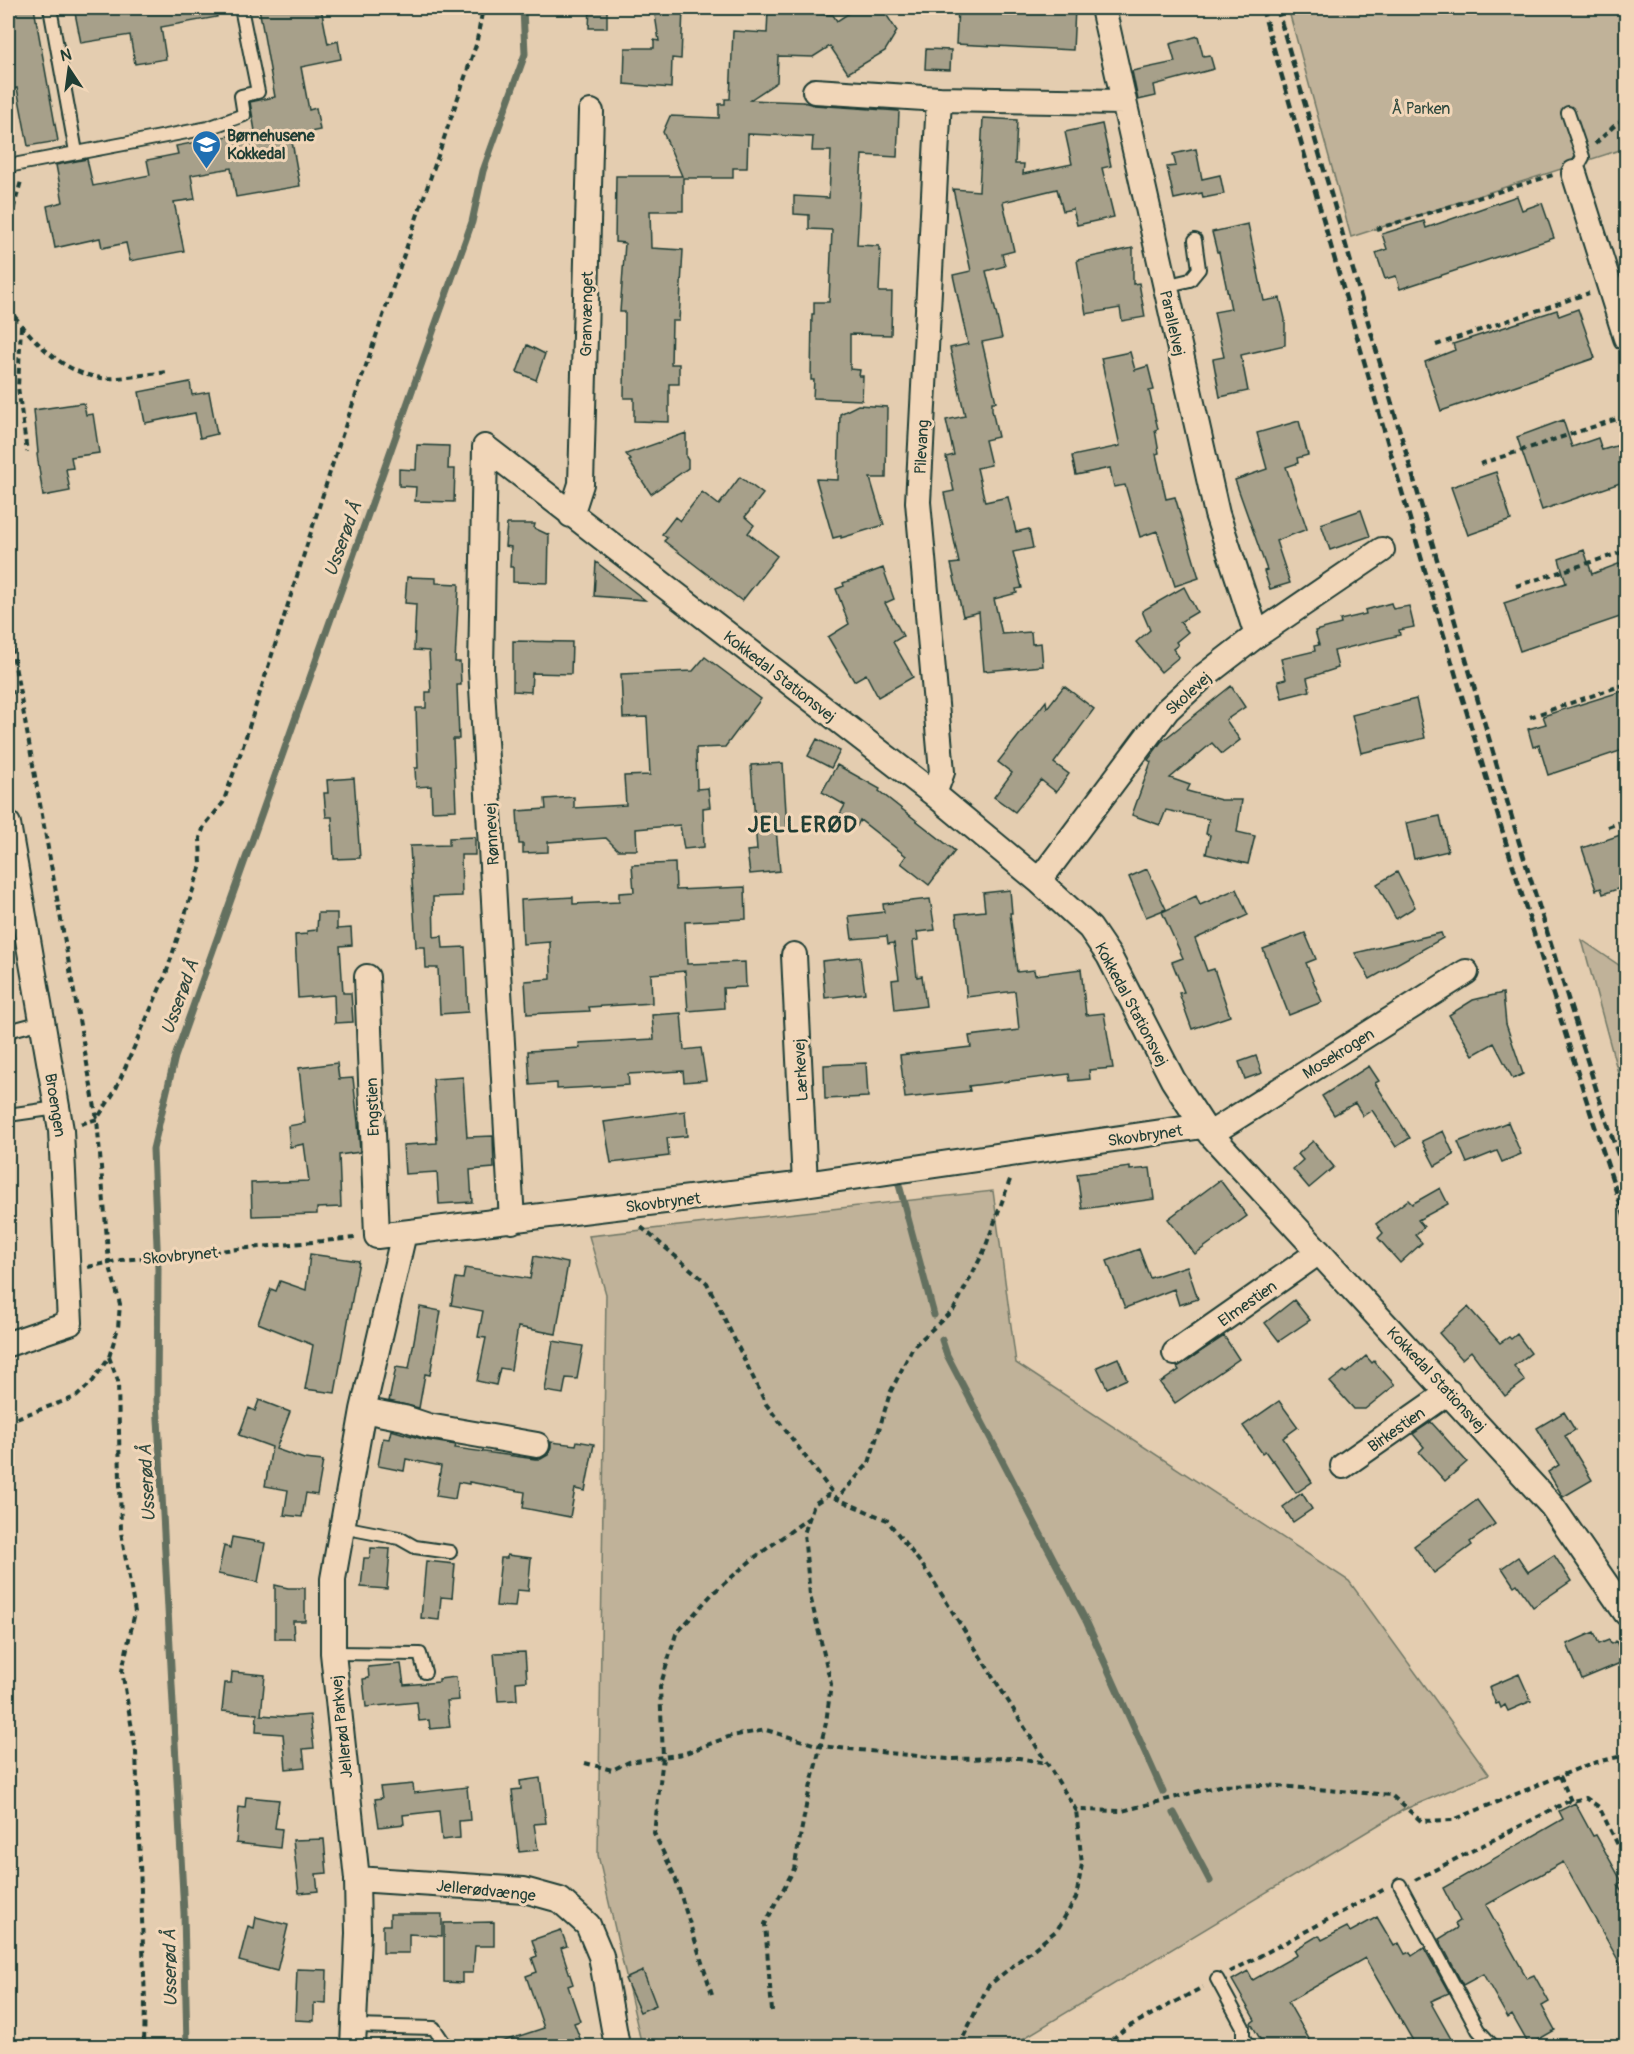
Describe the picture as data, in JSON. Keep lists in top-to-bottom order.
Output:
{
  "streets": {
    "street": [
      "Granvænget",
      "Parallelvej",
      "Pilevang",
      "Kokkedal Stationsvej",
      "Skolevej",
      "Rønnevej",
      "Mosekrogen",
      "Lærkevej",
      "Broengen",
      "Engstien",
      "Skovbrynet",
      "Elmestien",
      "Birkestien",
      "Jellerød Parkvej",
      "Jellerødvænge"
    ]
  },
  "crossings": [
    ["Granvænget", "Kokkedal Stationsvej"],
    ["Parallelvej", "Skolevej"],
    ["Pilevang", "Kokkedal Stationsvej"],
    ["Kokkedal Stationsvej", "Skolevej"],
    ["Kokkedal Stationsvej", "Rønnevej"],
    ["Kokkedal Stationsvej", "Mosekrogen"],
    ["Kokkedal Stationsvej", "Skovbrynet"],
    ["Kokkedal Stationsvej", "Elmestien"],
    ["Kokkedal Stationsvej", "Birkestien"],
    ["Rønnevej", "Skovbrynet"],
    ["Mosekrogen", "Skovbrynet"],
    ["Lærkevej", "Skovbrynet"],
    ["Engstien", "Skovbrynet"],
    ["Skovbrynet", "Jellerød Parkvej"],
    ["Jellerød Parkvej", "Jellerødvænge"]
  ],
  "districts": ["JELLERØD"],
  "water": ["Usserød Å"],
  "parks": ["Å Parken"],
  "places": {
    "school or university": ["Børnehusene Kokkedal"]
  },
  "north": "top"
}
